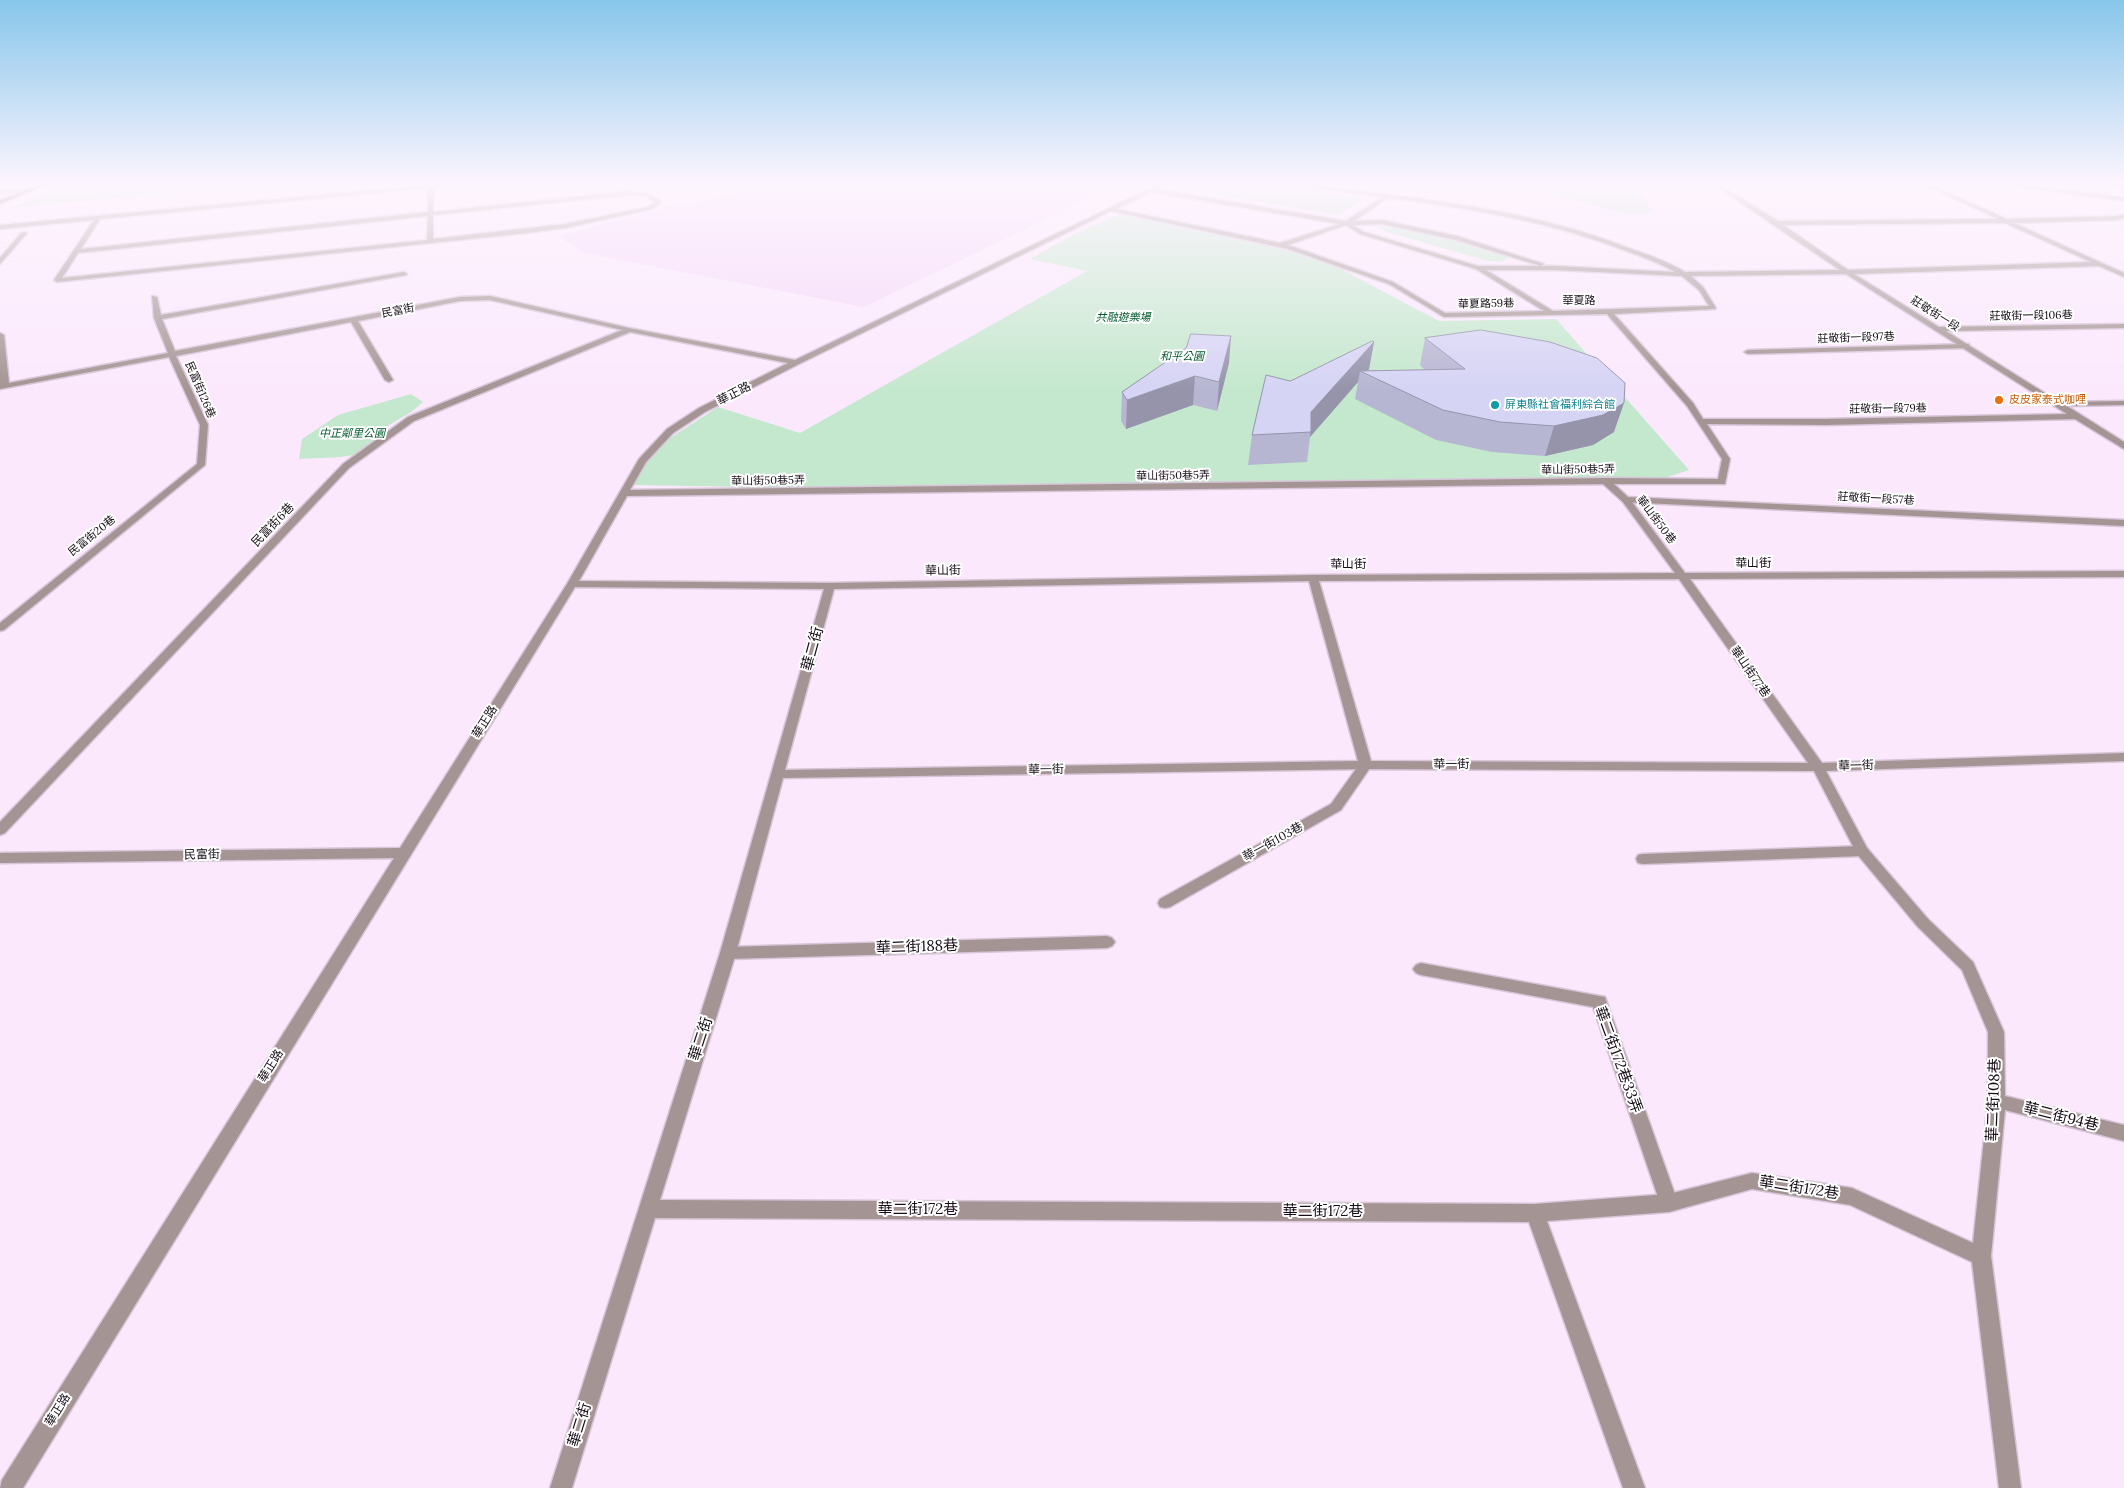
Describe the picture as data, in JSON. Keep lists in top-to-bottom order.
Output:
{
  "streets": {
    "street": [
      "華夏路",
      "華夏路59巷",
      "民富街",
      "莊敬街一段",
      "莊敬街一段106巷",
      "莊敬街一段97巷",
      "民富街126巷",
      "華正路",
      "莊敬街一段79巷",
      "華山街50巷5弄",
      "莊敬街一段57巷",
      "華山街50巷",
      "民富街6巷",
      "民富街20巷",
      "華山街",
      "華二街",
      "華山街77巷",
      "華一街",
      "華一街103巷",
      "華二街188巷",
      "華二街172巷33弄",
      "華二街108巷",
      "華二街94巷",
      "華二街172巷"
    ]
  },
  "crossings": [
    ["華夏路", "華夏路59巷"],
    ["華夏路", "莊敬街一段79巷"],
    ["華夏路", "華山街50巷5弄"],
    ["民富街", "民富街126巷"],
    ["民富街", "華正路"],
    ["民富街", "民富街6巷"],
    ["莊敬街一段", "莊敬街一段106巷"],
    ["莊敬街一段", "莊敬街一段97巷"],
    ["莊敬街一段", "莊敬街一段79巷"],
    ["民富街126巷", "民富街20巷"],
    ["華正路", "華山街50巷5弄"],
    ["華正路", "華山街"],
    ["華山街50巷5弄", "華山街50巷"],
    ["莊敬街一段57巷", "華山街50巷"],
    ["華山街50巷", "華山街"],
    ["華山街50巷", "華山街77巷"],
    ["華山街", "華二街"],
    ["華山街", "華山街77巷"],
    ["華二街", "華一街"],
    ["華二街", "華二街188巷"],
    ["華二街", "華二街172巷"],
    ["華山街77巷", "華一街"],
    ["華山街77巷", "華二街108巷"],
    ["華一街", "華一街103巷"],
    ["華一街", "華二街108巷"],
    ["華二街172巷33弄", "華二街172巷"],
    ["華二街108巷", "華二街94巷"],
    ["華二街108巷", "華二街172巷"]
  ],
  "parks": ["共融遊樂場", "和平公園", "中正鄰里公園"],
  "places": ["皮皮家泰式咖哩", "屏東縣社會福利綜合館"]
}
